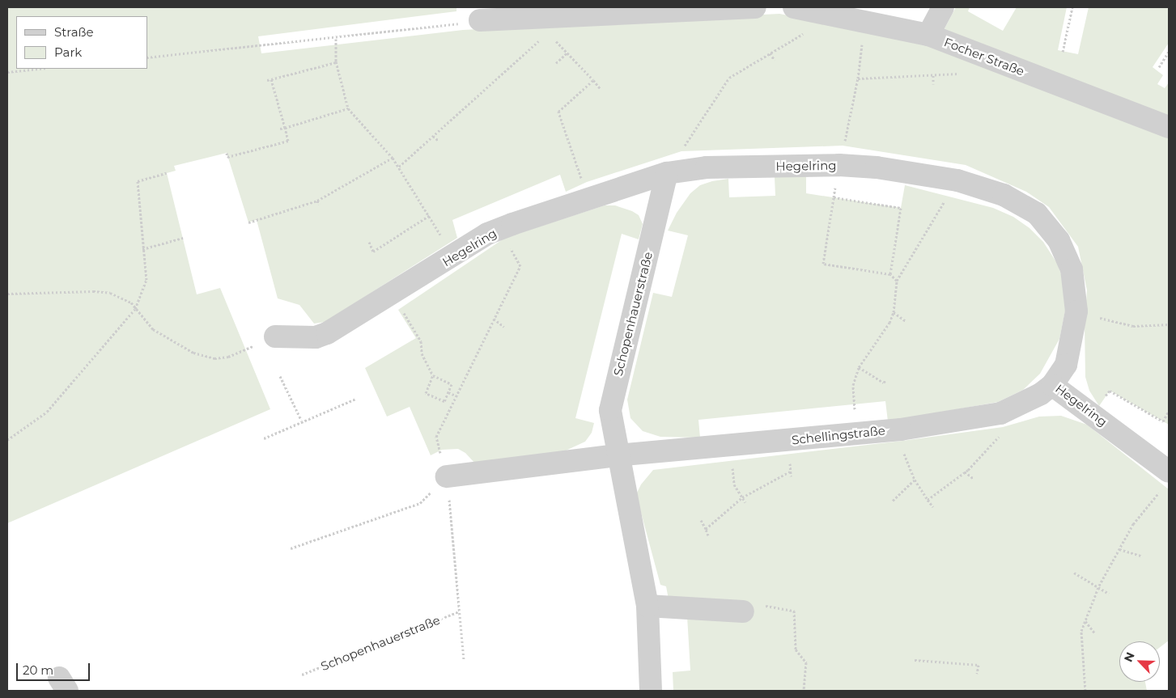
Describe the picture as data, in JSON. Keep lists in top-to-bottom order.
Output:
{
  "streets": {
    "street": [
      "Focher Straße",
      "Hegelring",
      "Schopenhauerstraße",
      "Schellingstraße"
    ]
  },
  "crossings": [
    ["Hegelring", "Schopenhauerstraße"],
    ["Hegelring", "Schellingstraße"],
    ["Schopenhauerstraße", "Schellingstraße"]
  ],
  "legend": ["Straße", "Park"],
  "scale_bar": "20 m",
  "north": "top left"
}
